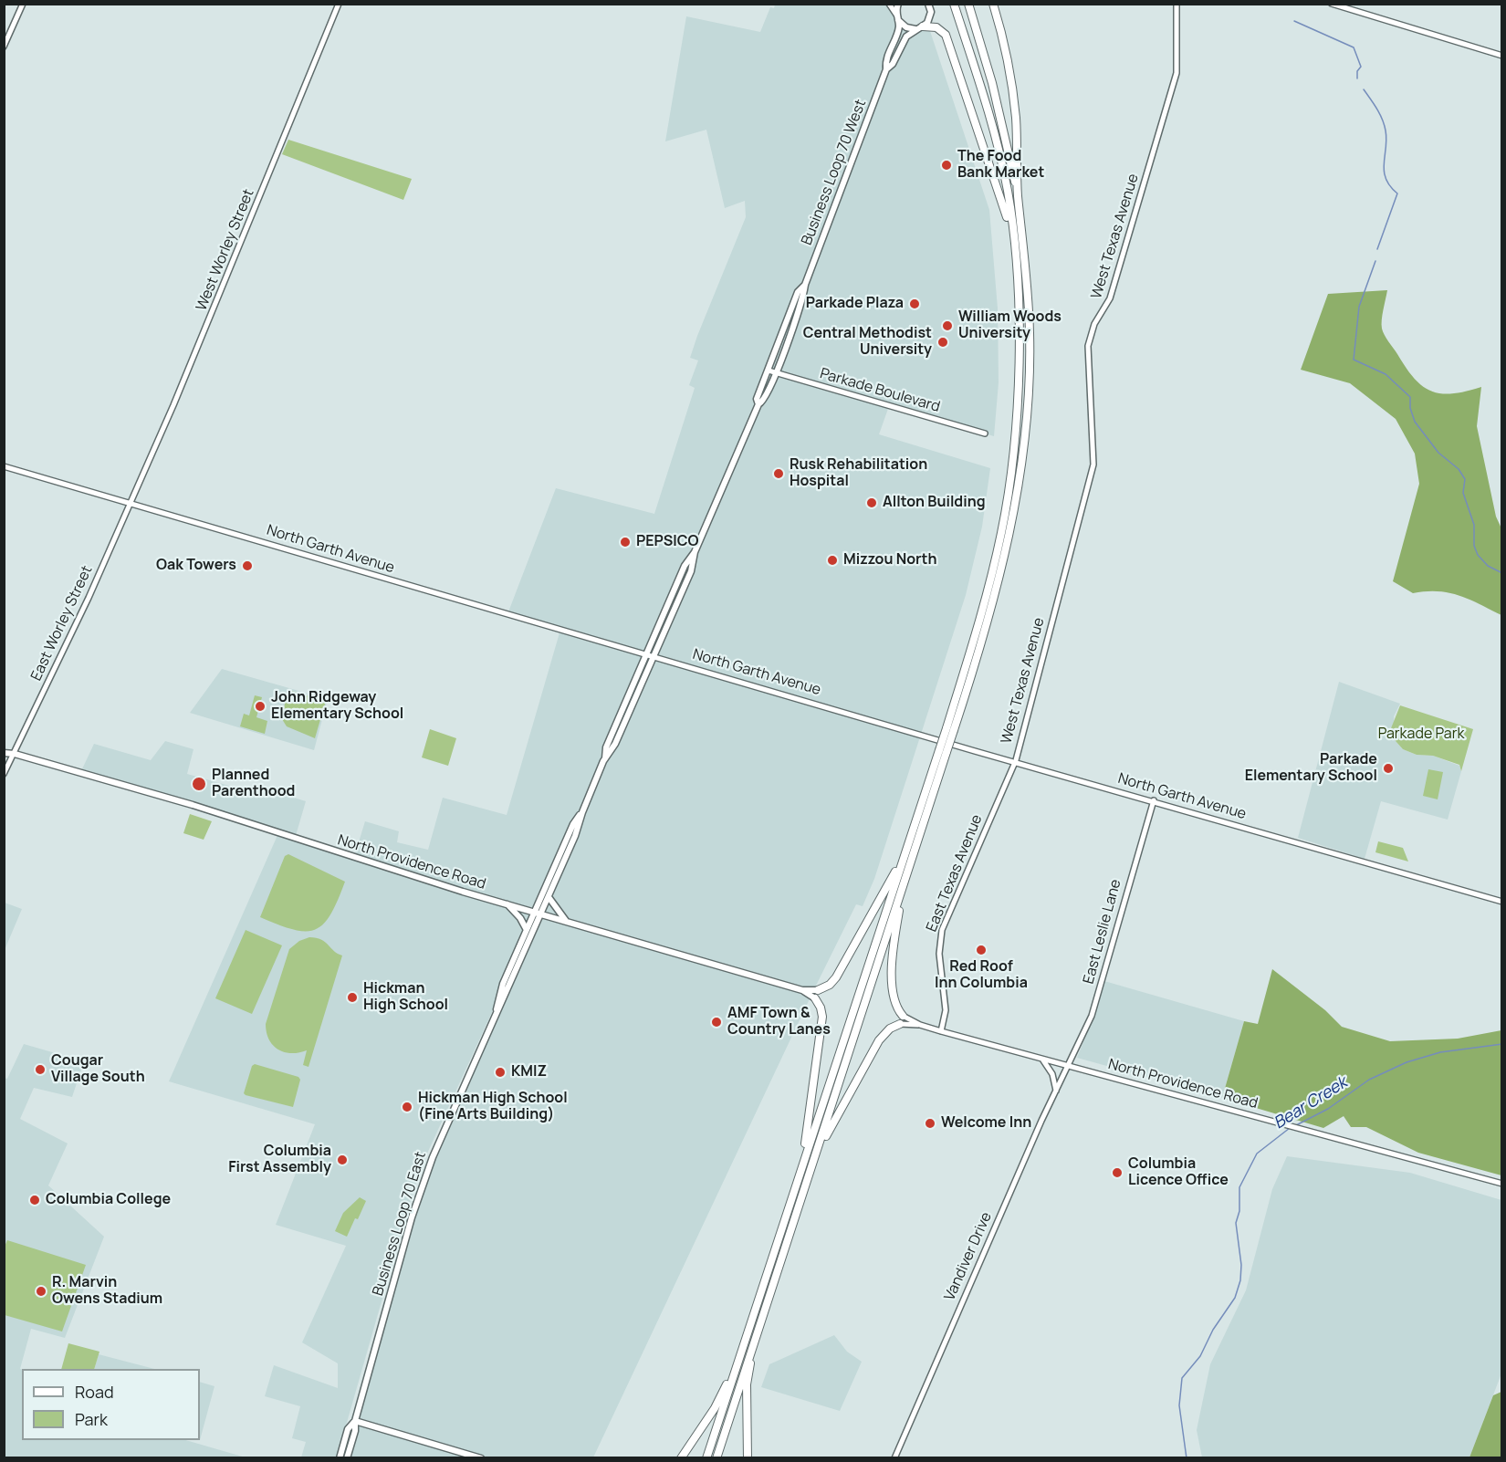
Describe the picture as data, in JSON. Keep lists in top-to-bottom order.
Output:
{
  "streets": {
    "main road": ["Business Loop 70 West", "North Providence Road", "Business Loop 70 East"],
    "street": [
      "West Texas Avenue",
      "West Worley Street",
      "Parkade Boulevard",
      "North Garth Avenue",
      "East Worley Street",
      "East Texas Avenue",
      "East Leslie Lane",
      "Vandiver Drive"
    ]
  },
  "crossings": [
    ["Business Loop 70 West", "Parkade Boulevard"],
    ["Business Loop 70 West", "North Garth Avenue"],
    ["Business Loop 70 West", "Business Loop 70 East"],
    ["West Texas Avenue", "North Garth Avenue"],
    ["West Texas Avenue", "East Texas Avenue"],
    ["West Worley Street", "North Garth Avenue"],
    ["West Worley Street", "East Worley Street"],
    ["North Garth Avenue", "East Worley Street"],
    ["North Garth Avenue", "East Texas Avenue"],
    ["North Garth Avenue", "East Leslie Lane"],
    ["North Garth Avenue", "Business Loop 70 East"],
    ["East Worley Street", "North Providence Road"],
    ["North Providence Road", "East Texas Avenue"],
    ["North Providence Road", "East Leslie Lane"],
    ["North Providence Road", "Business Loop 70 East"],
    ["North Providence Road", "Vandiver Drive"],
    ["East Leslie Lane", "Vandiver Drive"]
  ],
  "water": ["Bear Creek"],
  "parks": ["Parkade Park"],
  "places": [
    "The Food Bank Market",
    "Parkade Plaza",
    "William Woods University",
    "Central Methodist University",
    "Rusk Rehabilitation Hospital",
    "Allton Building",
    "PEPSICO",
    "Mizzou North",
    "Oak Towers",
    "John Ridgeway Elementary School",
    "Parkade Elementary School",
    "Planned Parenthood",
    "Red Roof Inn Columbia",
    "Hickman High School",
    "AMF Town & Country Lanes",
    "Cougar Village South",
    "KMIZ",
    "Hickman High School (Fine Arts Building)",
    "Welcome Inn",
    "Columbia First Assembly",
    "Columbia Licence Office",
    "Columbia College",
    "R. Marvin Owens Stadium"
  ],
  "legend": ["Road", "Park"]
}
